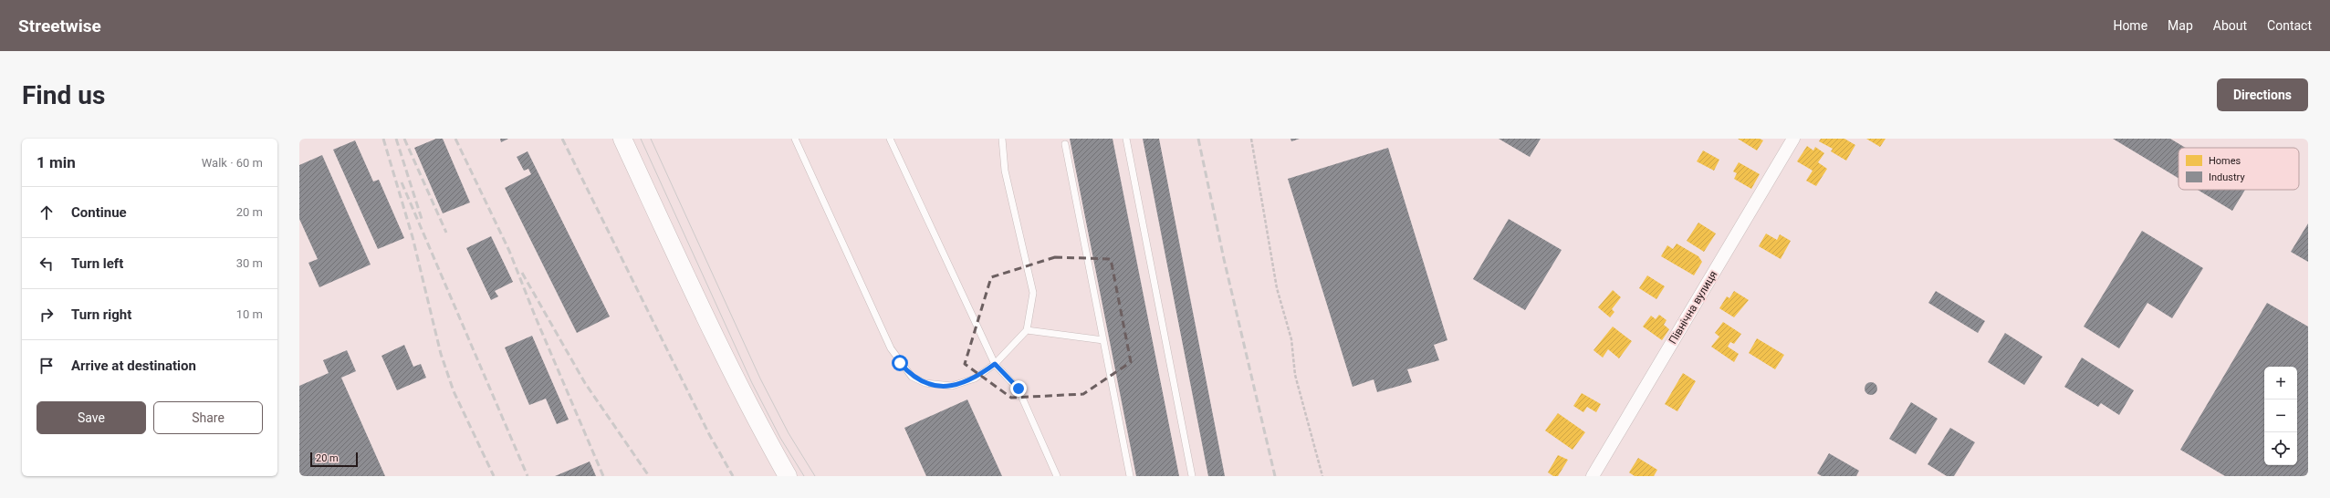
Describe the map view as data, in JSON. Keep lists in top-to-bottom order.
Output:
{
  "streets": {
    "street": ["Північна вулиця"]
  },
  "legend": ["Homes", "Industry"],
  "scale_bar": "20 m",
  "page": {
    "header": "Streetwise",
    "nav": [
      "Home",
      "Map",
      "About",
      "Contact"
    ],
    "buttons": [
      "Directions",
      ["Save", "Share"]
    ],
    "title": "Find us",
    "heading": ["1 min", "Walk · 60 m"],
    "list": [
      ["Continue", "20 m"],
      ["Turn left", "30 m"],
      ["Turn right", "10 m"],
      "Arrive at destination"
    ],
    "map_buttons": ["+", "−"],
    "scale": "20 m"
  }
}
